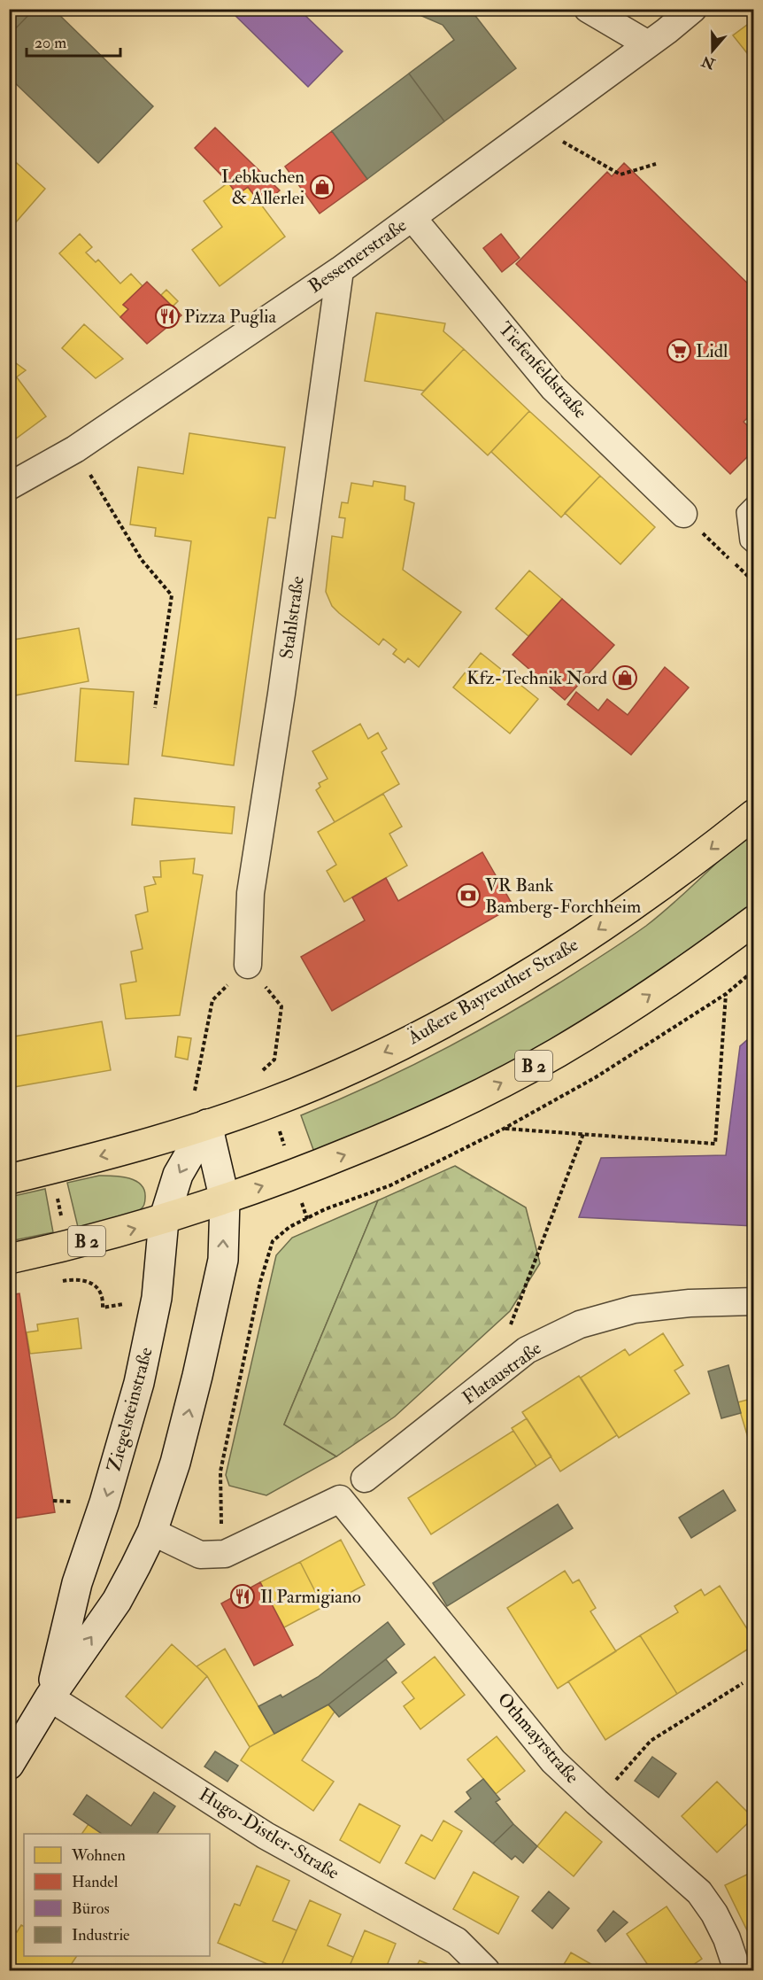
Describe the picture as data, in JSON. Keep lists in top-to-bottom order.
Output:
{
  "streets": {
    "main road": ["Äußere Bayreuther Straße", "B 2", "Ziegelsteinstraße"],
    "street": [
      "Bessemerstraße",
      "Tiefenfeldstraße",
      "Stahlstraße",
      "Flataustraße",
      "Othmayrstraße",
      "Hugo-Distler-Straße"
    ]
  },
  "crossings": [
    ["Bessemerstraße", "Tiefenfeldstraße"],
    ["Bessemerstraße", "Stahlstraße"],
    ["Äußere Bayreuther Straße", "Ziegelsteinstraße"],
    ["B 2", "Ziegelsteinstraße"],
    ["Ziegelsteinstraße", "Hugo-Distler-Straße"]
  ],
  "places": {
    "shop": ["Lebkuchen & Allerlei", "Kfz-Technik Nord"],
    "restaurant": ["Pizza Puglia", "Il Parmigiano"],
    "supermarket": ["Lidl"],
    "bank": ["VR Bank Bamberg-Forchheim"]
  },
  "legend": [
    "Wohnen",
    "Handel",
    "Büros",
    "Industrie"
  ],
  "scale_bar": "20 m",
  "north": "bottom"
}
